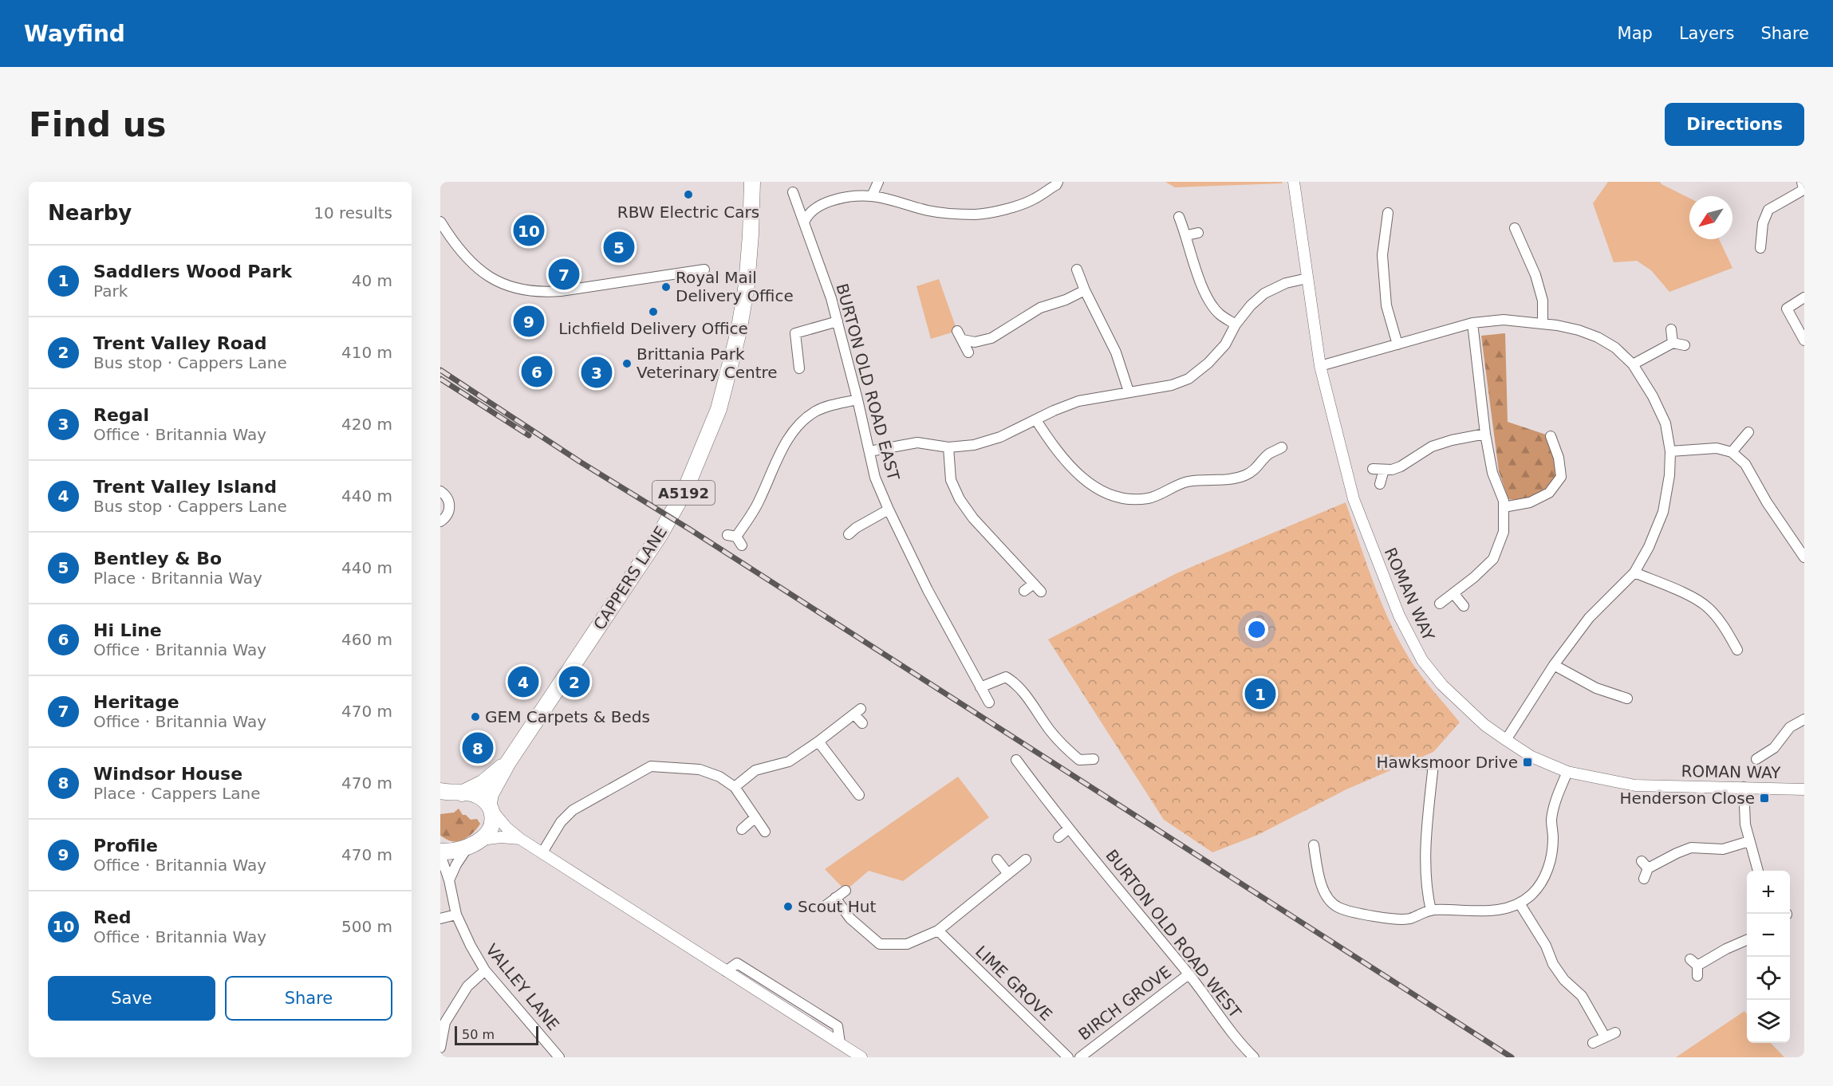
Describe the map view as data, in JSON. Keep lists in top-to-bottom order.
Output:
{
  "streets": {
    "highway": ["A5192", "CAPPERS LANE"],
    "street": [
      "BURTON OLD ROAD EAST",
      "ROMAN WAY",
      "BURTON OLD ROAD WEST",
      "LIME GROVE",
      "VALLEY LANE",
      "BIRCH GROVE"
    ]
  },
  "crossings": [
    ["BURTON OLD ROAD WEST", "BIRCH GROVE"]
  ],
  "places": {
    "other": [
      "RBW Electric Cars",
      "Royal Mail Delivery Office",
      "Lichfield Delivery Office",
      "Brittania Park Veterinary Centre",
      "GEM Carpets & Beds",
      "Scout Hut"
    ],
    "transit": ["Hawksmoor Drive", "Henderson Close"]
  },
  "scale_bar": "50 m",
  "north": "bottom left",
  "page": {
    "header": "Wayfind",
    "nav": ["Map", "Layers", "Share"],
    "buttons": [
      "Directions",
      ["Save", "Share"]
    ],
    "title": "Find us",
    "heading": ["Nearby", "10 results"],
    "pins": [
      "10",
      "5",
      "7",
      "9",
      "6",
      "3",
      "2",
      "4",
      "1",
      "8"
    ],
    "list": [
      {
        "mark": "1",
        "name": "Saddlers Wood Park",
        "note": "Park",
        "value": "40 m"
      },
      {
        "mark": "2",
        "name": "Trent Valley Road",
        "note": "Bus stop · Cappers Lane",
        "value": "410 m"
      },
      {
        "mark": "3",
        "name": "Regal",
        "note": "Office · Britannia Way",
        "value": "420 m"
      },
      {
        "mark": "4",
        "name": "Trent Valley Island",
        "note": "Bus stop · Cappers Lane",
        "value": "440 m"
      },
      {
        "mark": "5",
        "name": "Bentley & Bo",
        "note": "Place · Britannia Way",
        "value": "440 m"
      },
      {
        "mark": "6",
        "name": "Hi Line",
        "note": "Office · Britannia Way",
        "value": "460 m"
      },
      {
        "mark": "7",
        "name": "Heritage",
        "note": "Office · Britannia Way",
        "value": "470 m"
      },
      {
        "mark": "8",
        "name": "Windsor House",
        "note": "Place · Cappers Lane",
        "value": "470 m"
      },
      {
        "mark": "9",
        "name": "Profile",
        "note": "Office · Britannia Way",
        "value": "470 m"
      },
      {
        "mark": "10",
        "name": "Red",
        "note": "Office · Britannia Way",
        "value": "500 m"
      }
    ],
    "map_buttons": ["+", "−"],
    "scale": "50 m"
  }
}
